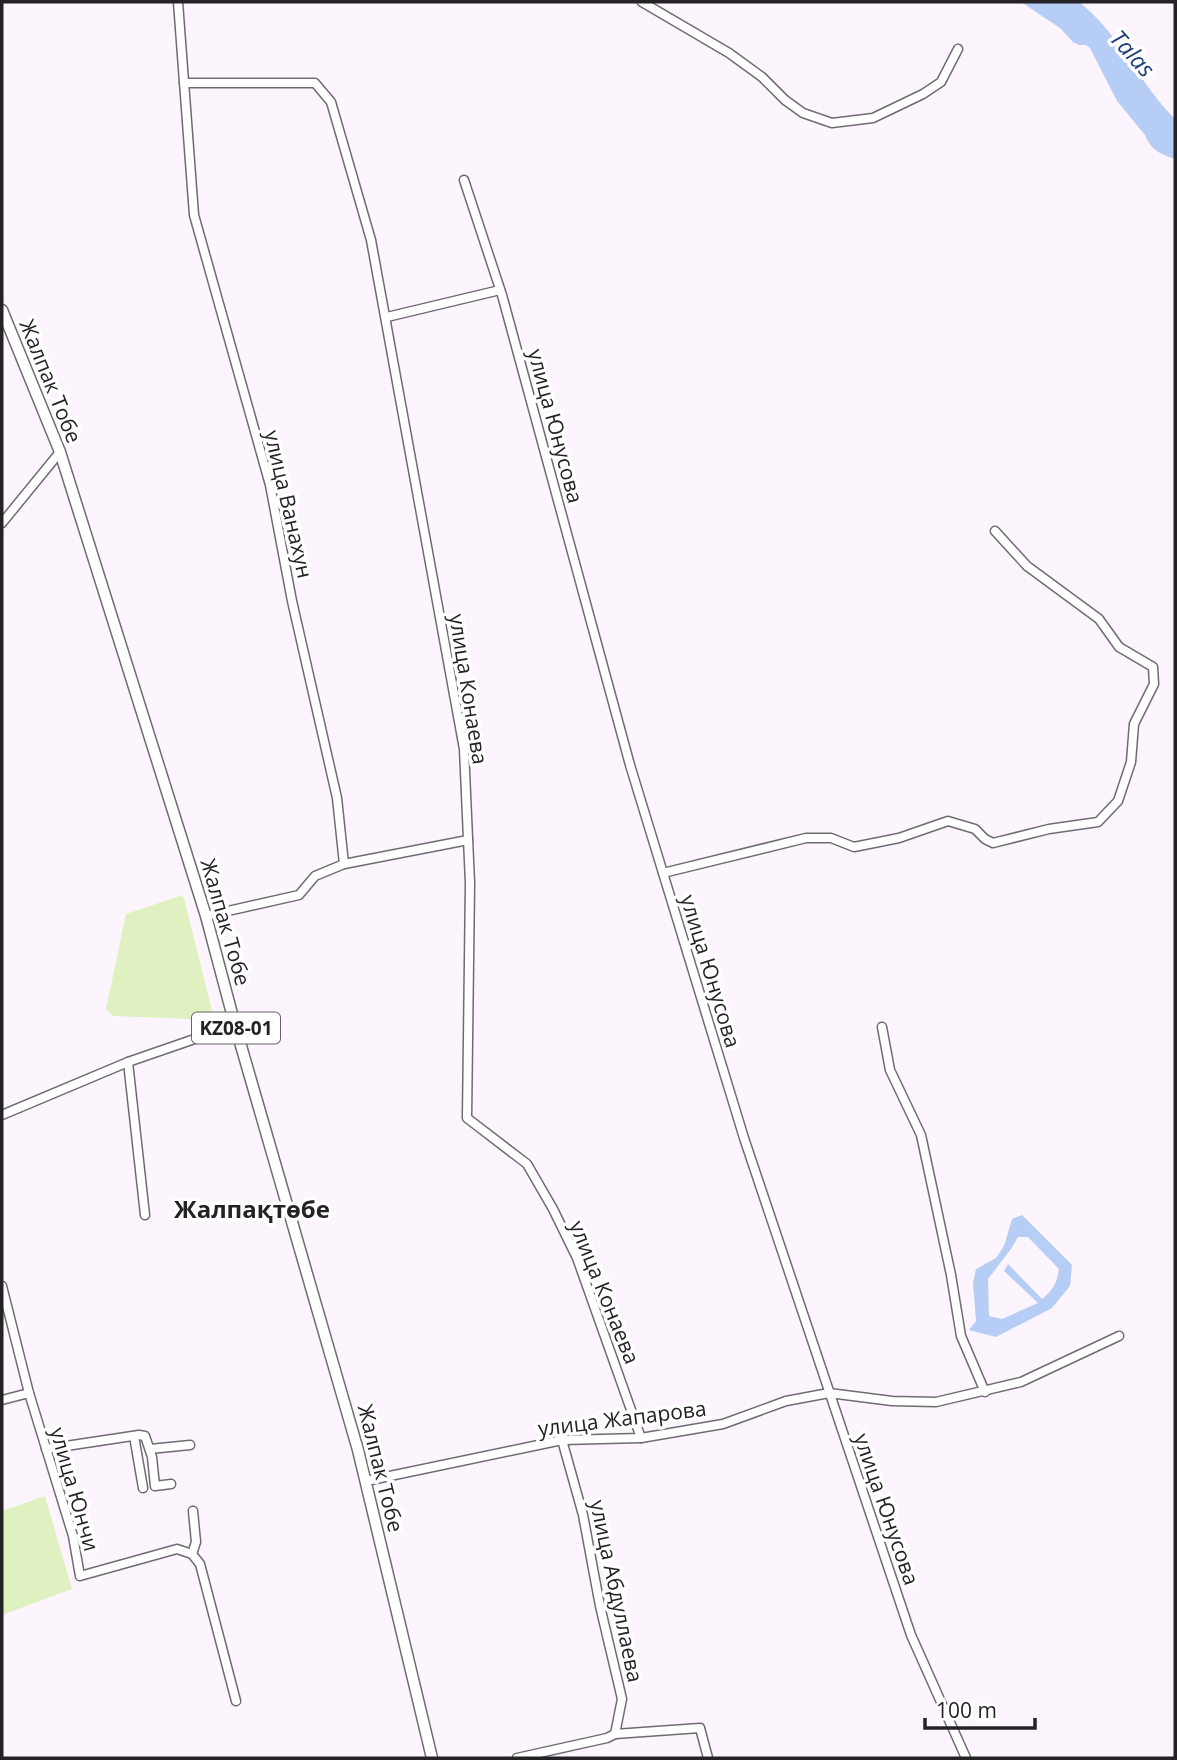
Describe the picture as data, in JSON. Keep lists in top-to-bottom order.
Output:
{
  "streets": {
    "main road": ["Жалпак Тобе", "KZ08-01"],
    "street": [
      "улица Юнусова",
      "улица Ванахун",
      "улица Конаева",
      "улица Жапарова",
      "улица Юнчи",
      "улица Абдуллаева"
    ]
  },
  "crossings": [
    ["Жалпак Тобе", "улица Жапарова"],
    ["улица Юнусова", "улица Жапарова"],
    ["улица Ванахун", "улица Конаева"],
    ["улица Конаева", "улица Жапарова"],
    ["улица Жапарова", "улица Абдуллаева"]
  ],
  "districts": ["Жалпақтөбе"],
  "water": ["Talas"],
  "scale_bar": "100 m"
}
